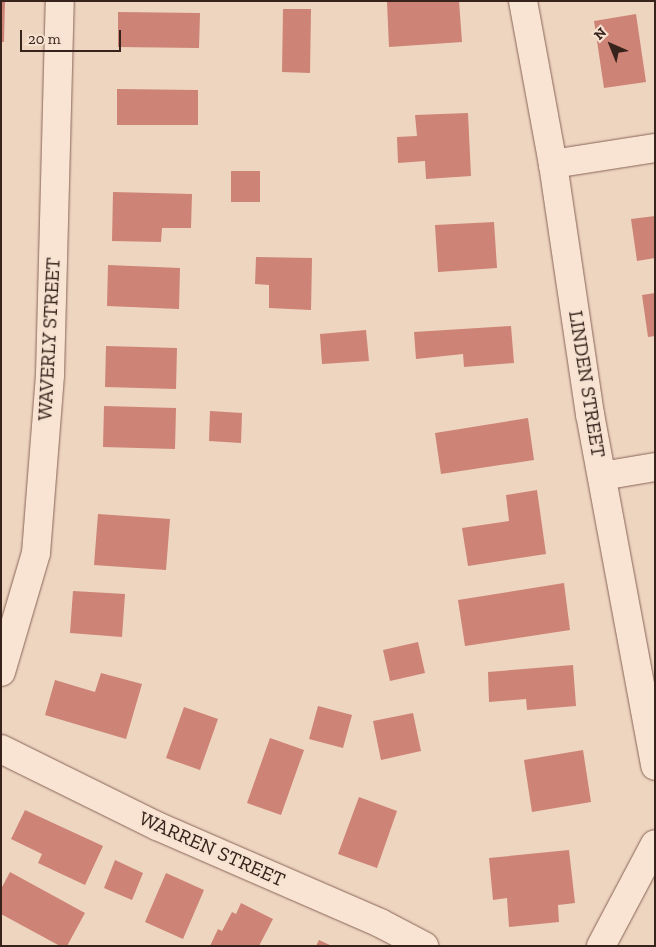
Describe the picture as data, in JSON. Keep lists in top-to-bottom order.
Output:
{
  "streets": {
    "street": ["WAVERLY STREET", "LINDEN STREET", "WARREN STREET"]
  },
  "scale_bar": "20 m",
  "north": "top left"
}
